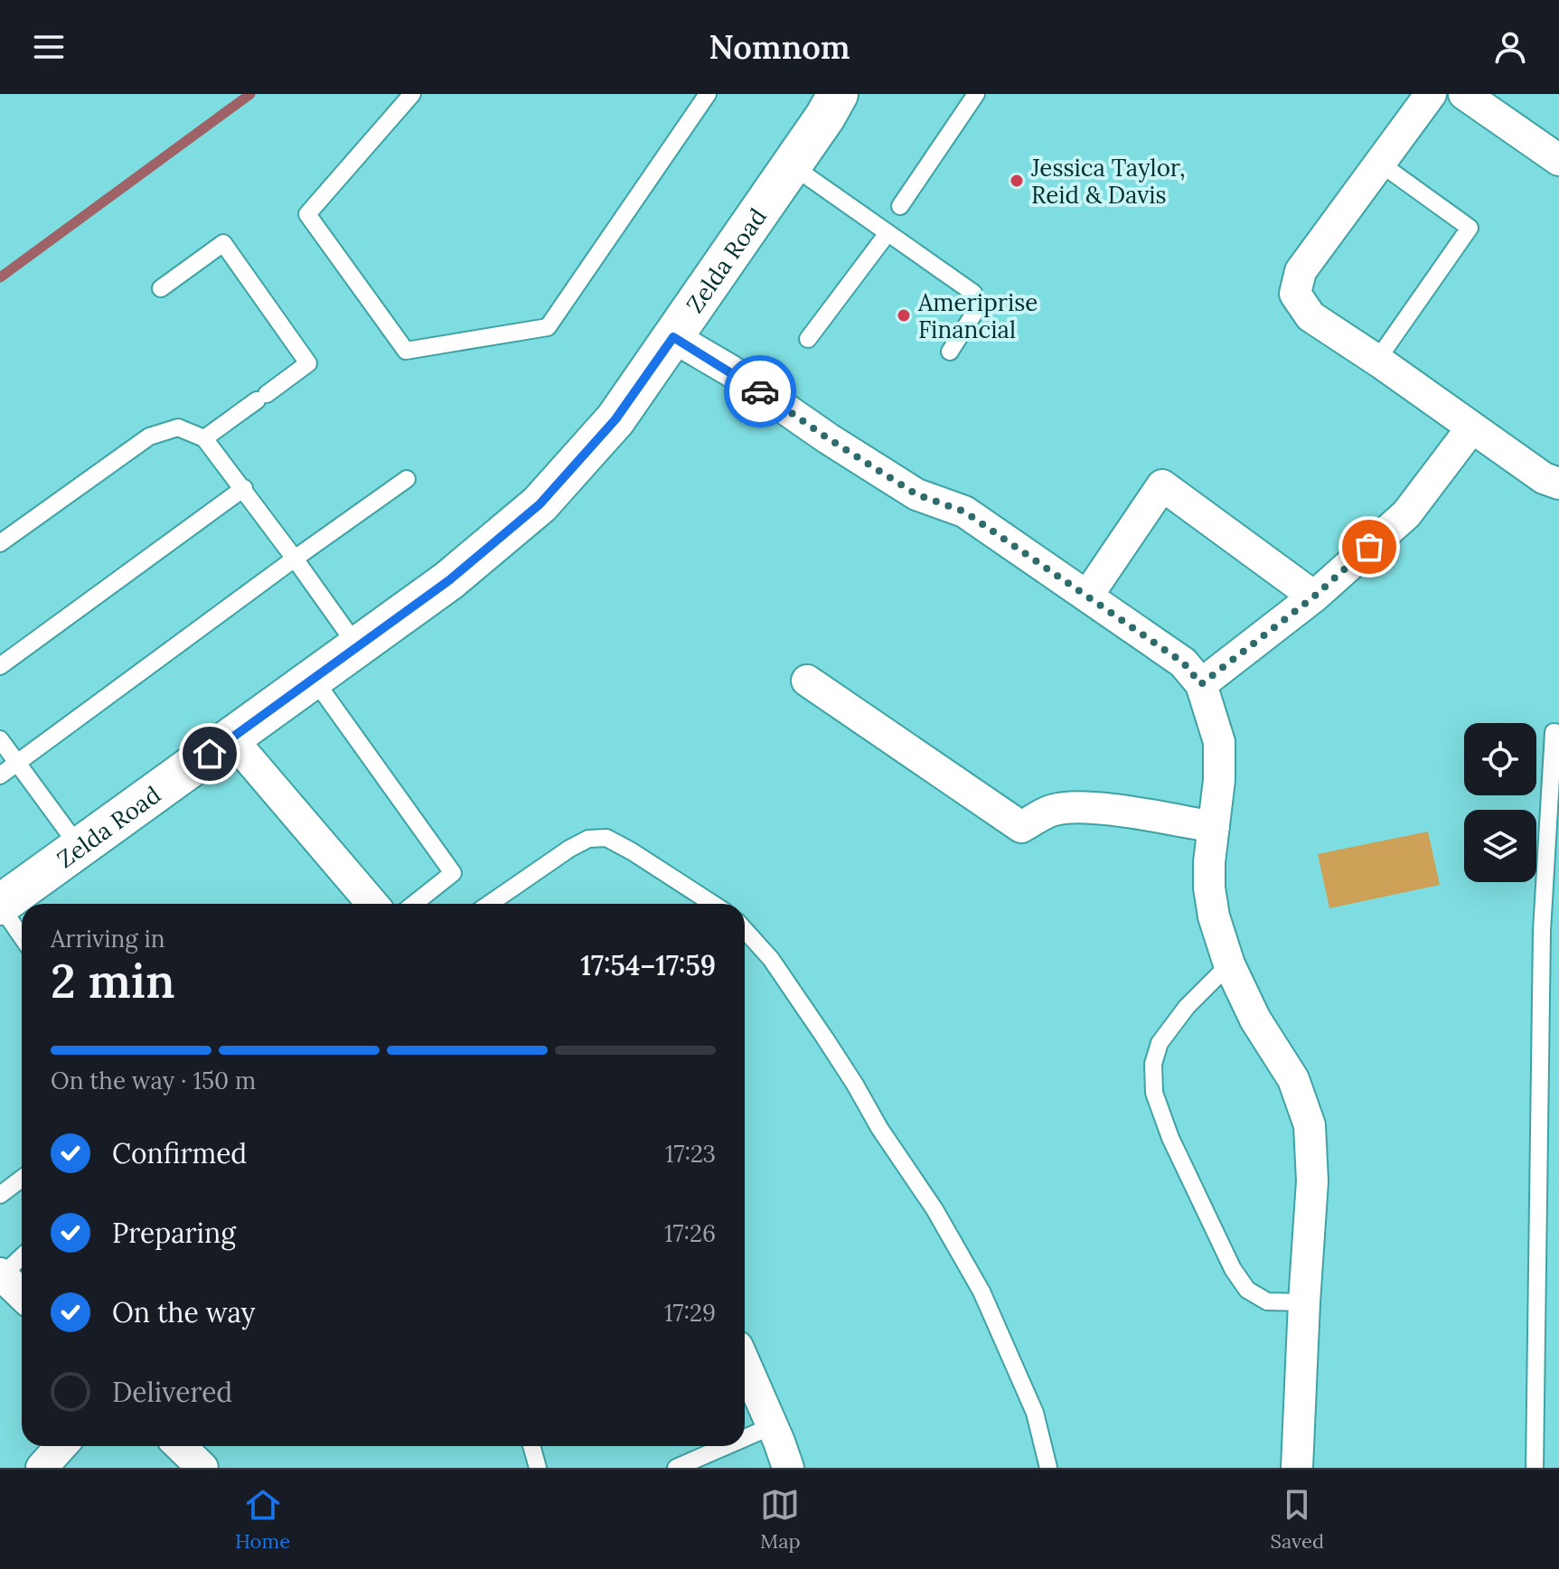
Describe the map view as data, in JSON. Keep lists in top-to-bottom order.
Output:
{
  "streets": {
    "main road": ["Zelda Road"]
  },
  "places": ["Jessica Taylor, Reid & Davis", "Ameriprise Financial"],
  "page": {
    "header": "Nomnom",
    "heading": ["2 min", "Arriving in", "17:54–17:59"],
    "bar": "On the way · 150 m",
    "list": [
      ["Confirmed", "17:23"],
      ["Preparing", "17:26"],
      ["On the way", "17:29"],
      "Delivered"
    ],
    "tabs": ["Home", "Map", "Saved"]
  }
}
